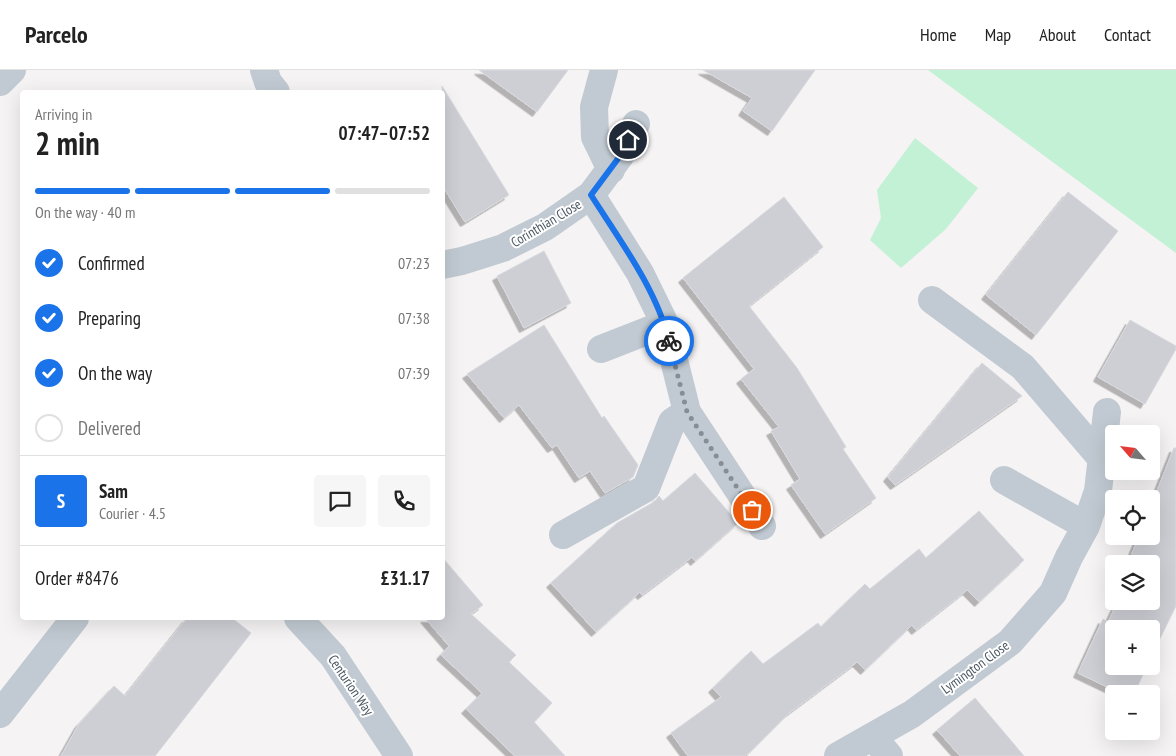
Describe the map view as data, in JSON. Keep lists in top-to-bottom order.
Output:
{
  "streets": {
    "street": ["Corinthian Close", "Lymington Close", "Centurion Way"]
  },
  "north": "top left",
  "page": {
    "header": "Parcelo",
    "nav": [
      "Home",
      "Map",
      "About",
      "Contact"
    ],
    "heading": ["2 min", "Arriving in", "07:47–07:52"],
    "panel": [
      "Sam",
      "Courier · 4.5",
      "Order #8476",
      "£31.17"
    ],
    "bar": "On the way · 40 m",
    "list": [
      ["Confirmed", "07:23"],
      ["Preparing", "07:38"],
      ["On the way", "07:39"],
      "Delivered"
    ],
    "map_buttons": ["+", "−"],
    "round": "S"
  }
}
